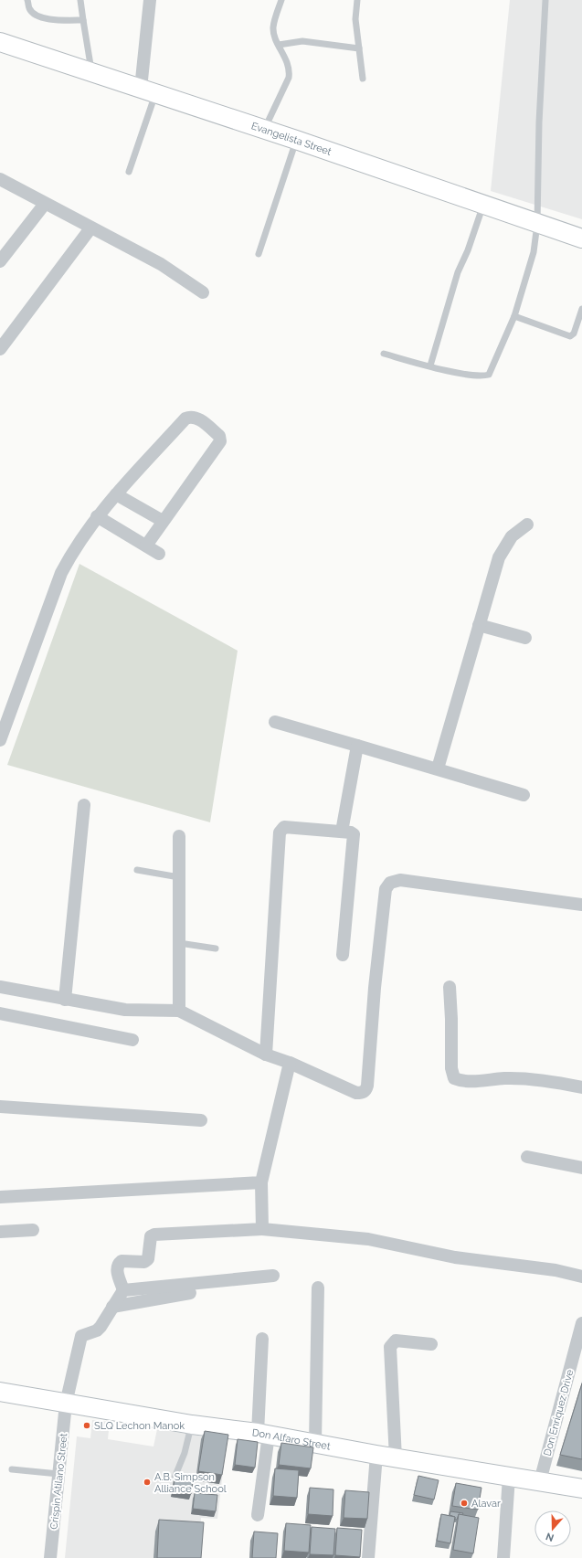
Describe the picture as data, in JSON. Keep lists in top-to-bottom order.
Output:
{
  "streets": {
    "main road": ["Evangelista Street", "Don Alfaro Street"],
    "street": ["Don Enriquez Drive", "Crispin Atilano Street"]
  },
  "crossings": [
    ["Don Enriquez Drive", "Don Alfaro Street"],
    ["Don Alfaro Street", "Crispin Atilano Street"]
  ],
  "places": ["SLQ Lechon Manok", "A.B. Simpson Alliance School", "Alavar"],
  "north": "bottom"
}
